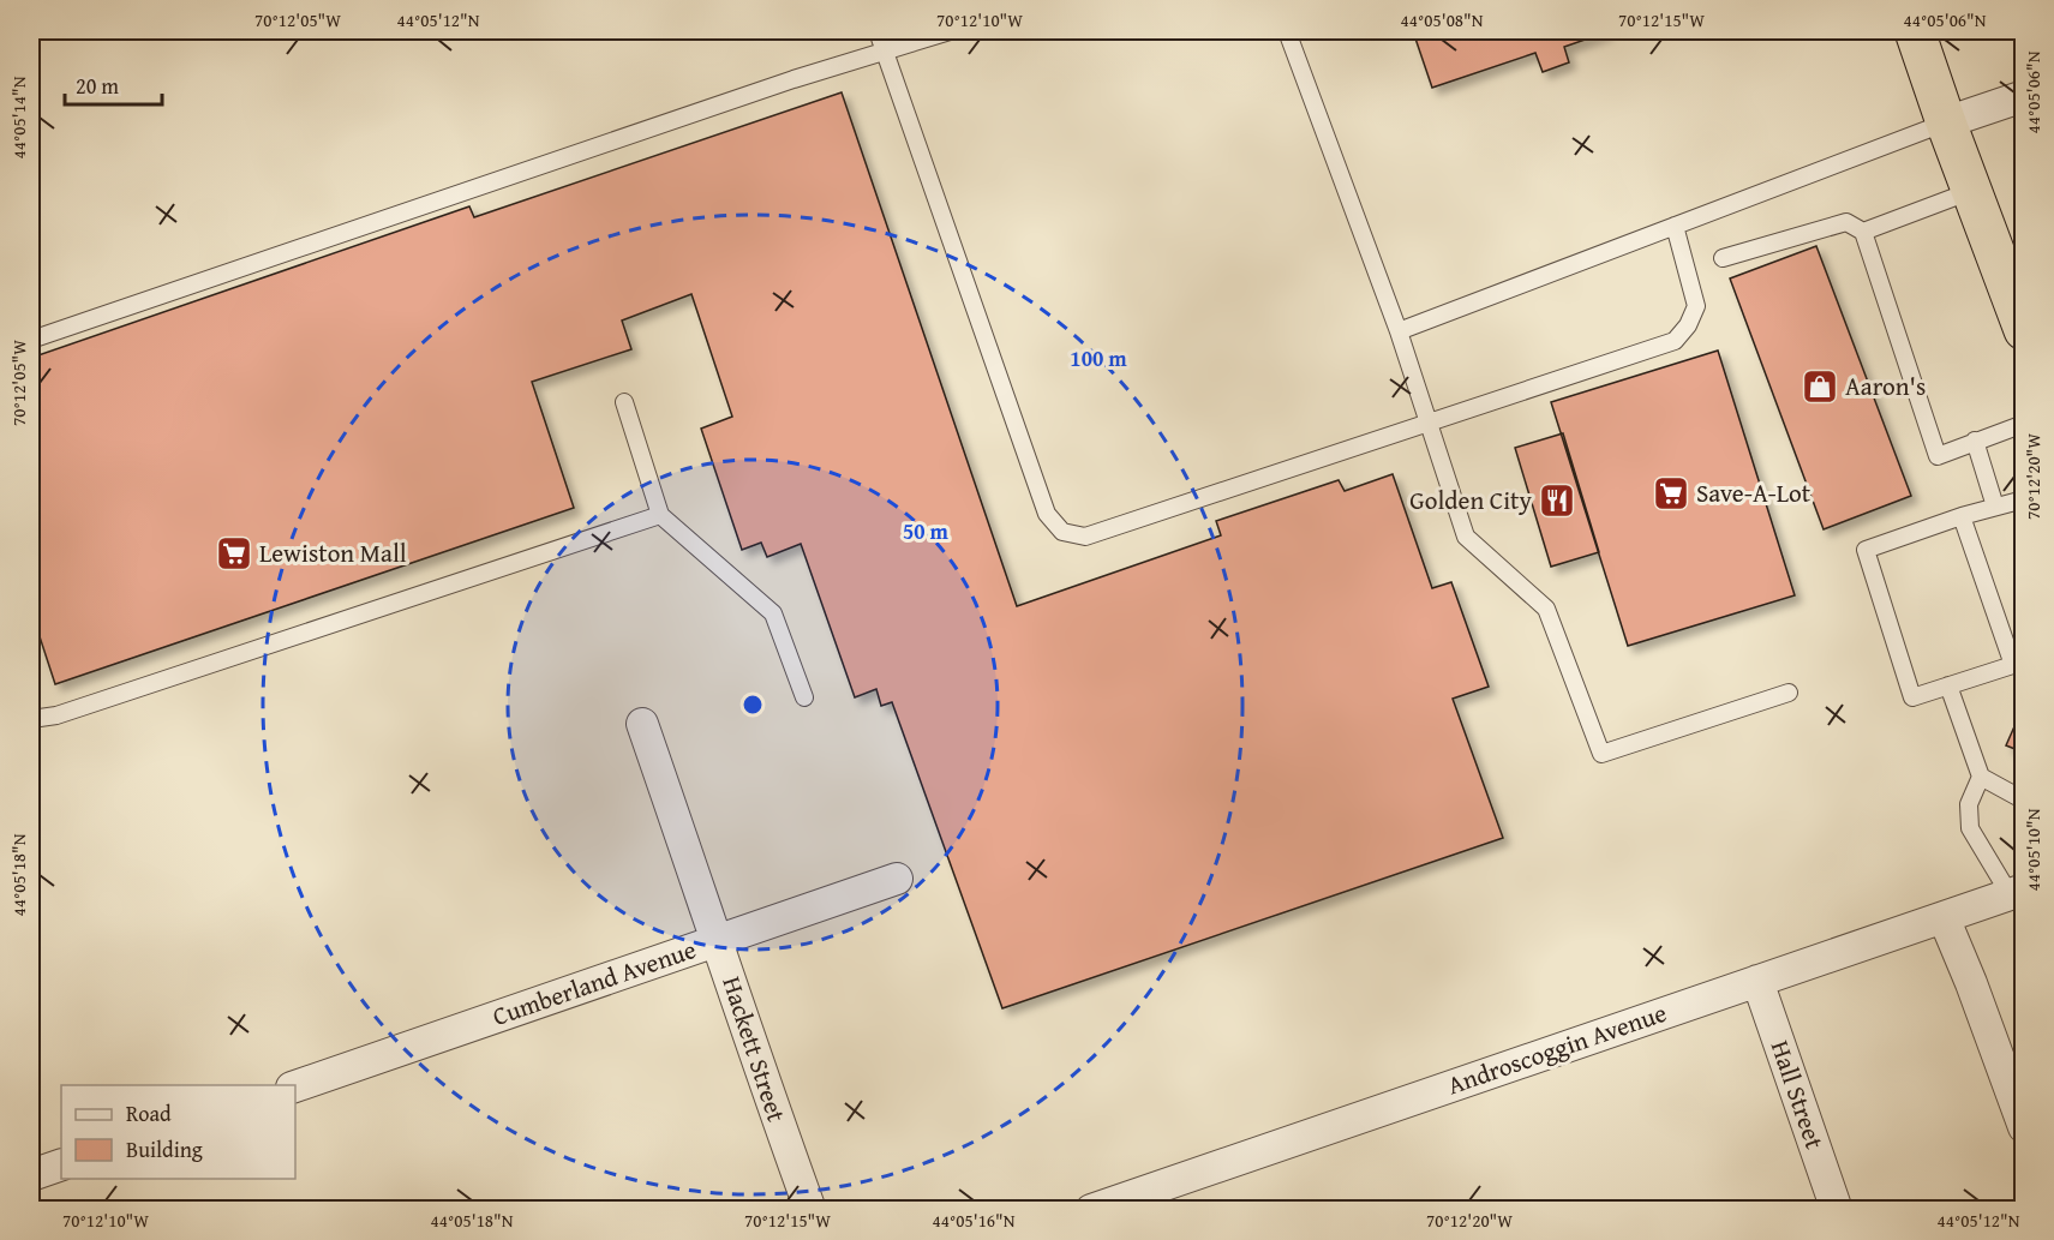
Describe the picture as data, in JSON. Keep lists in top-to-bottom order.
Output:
{
  "streets": {
    "street": [
      "Cumberland Avenue",
      "Hackett Street",
      "Androscoggin Avenue",
      "Hall Street"
    ]
  },
  "crossings": [
    ["Cumberland Avenue", "Hackett Street"],
    ["Androscoggin Avenue", "Hall Street"]
  ],
  "places": {
    "shop": ["Aaron's"],
    "supermarket": ["Save-A-Lot", "Lewiston Mall"],
    "restaurant": ["Golden City"]
  },
  "legend": ["Road", "Building"],
  "scale_bar": "20 m",
  "coordinates": [
    "70°12'05\"W",
    "44°05'12\"N",
    "70°12'10\"W",
    "44°05'08\"N",
    "70°12'15\"W",
    "44°05'06\"N",
    "44°05'14\"N",
    "70°12'20\"W",
    "44°05'10\"N",
    "44°05'18\"N",
    "44°05'16\"N"
  ],
  "rings": ["100 m", "50 m"]
}
